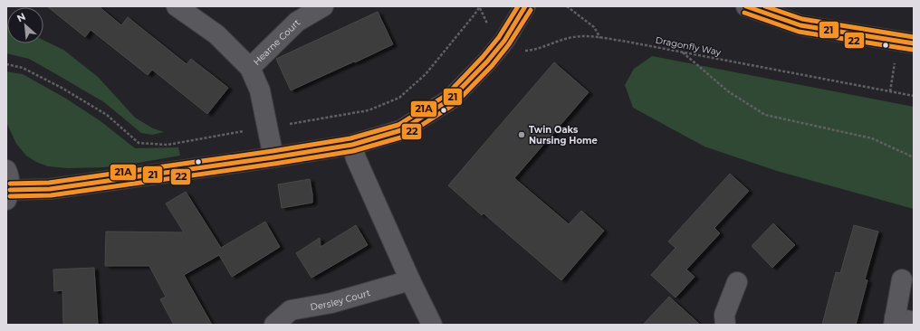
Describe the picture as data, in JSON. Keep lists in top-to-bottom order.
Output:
{
  "streets": {
    "street": ["Hearne Court", "Dersley Court"],
    "path": ["Dragonfly Way"]
  },
  "places": ["Twin Oaks Nursing Home"],
  "lines": ["transit line 21", "transit line 21A", "transit line 22"],
  "north": "top left"
}
